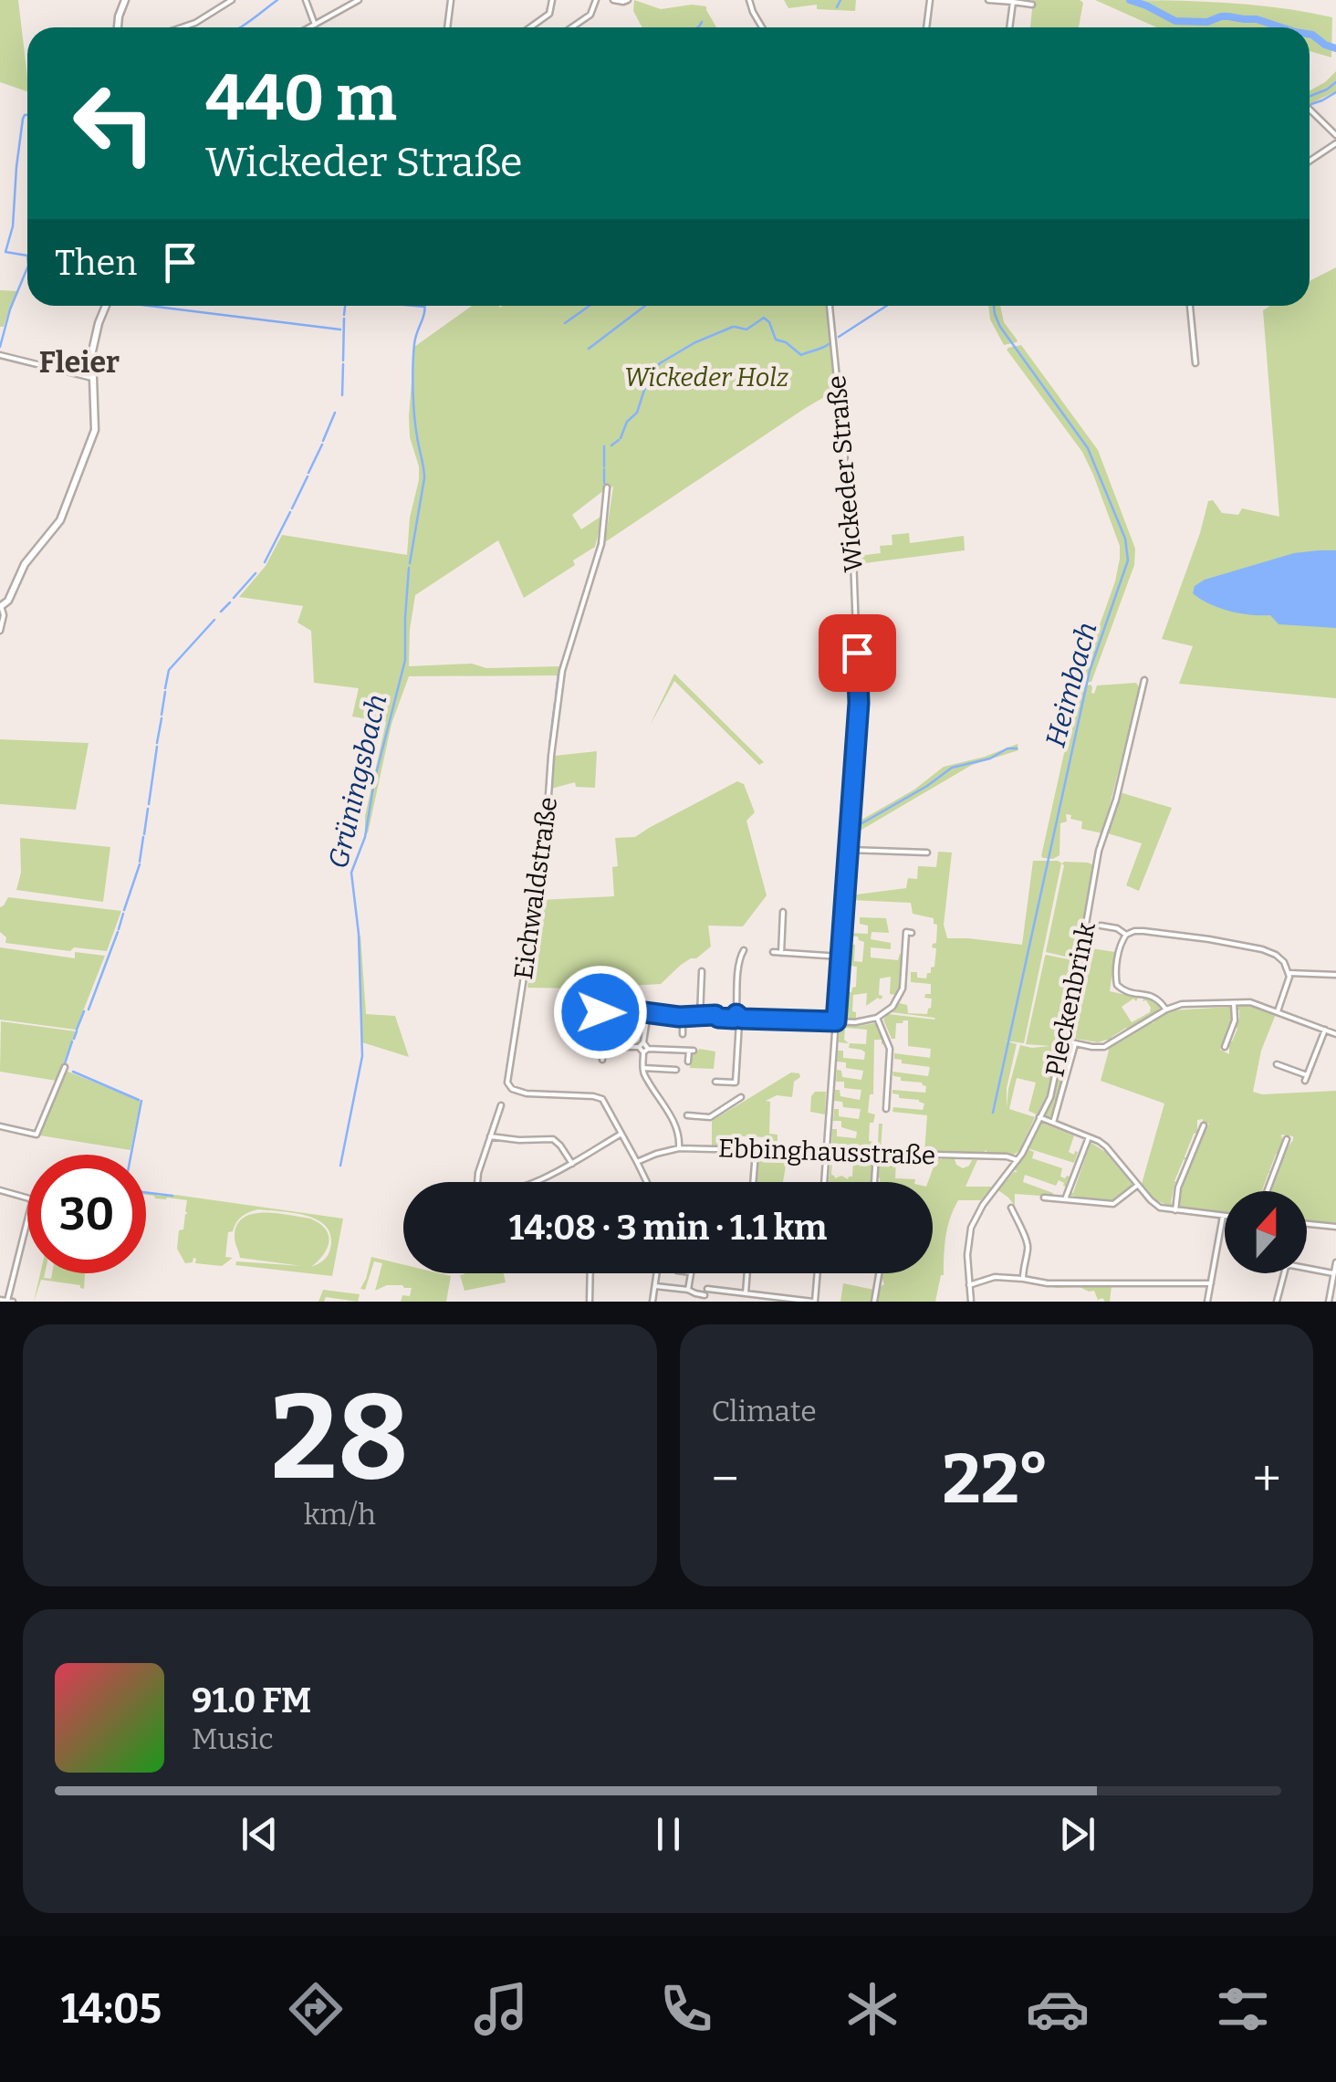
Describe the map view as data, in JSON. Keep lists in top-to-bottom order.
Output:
{
  "streets": {
    "street": [
      "Wickeder Straße",
      "Eichwaldstraße",
      "Pleckenbrink",
      "Ebbinghausstraße"
    ]
  },
  "crossings": [
    ["Wickeder Straße", "Ebbinghausstraße"],
    ["Eichwaldstraße", "Ebbinghausstraße"],
    ["Pleckenbrink", "Ebbinghausstraße"]
  ],
  "districts": ["Fleier"],
  "water": ["Heimbach", "Grüningsbach"],
  "parks": ["Wickeder Holz"],
  "north": "top",
  "page": {
    "turn": ["440 m", "Wickeder Straße"],
    "then": "Then",
    "limit": "30",
    "trip": "14:08 · 3 min · 1.1 km",
    "tile": [
      ["28", "km/h"],
      "Climate"
    ],
    "heat": ["−", "22°", "+"],
    "song": ["91.0 FM", "Music"],
    "tabs": "14:05"
  }
}
